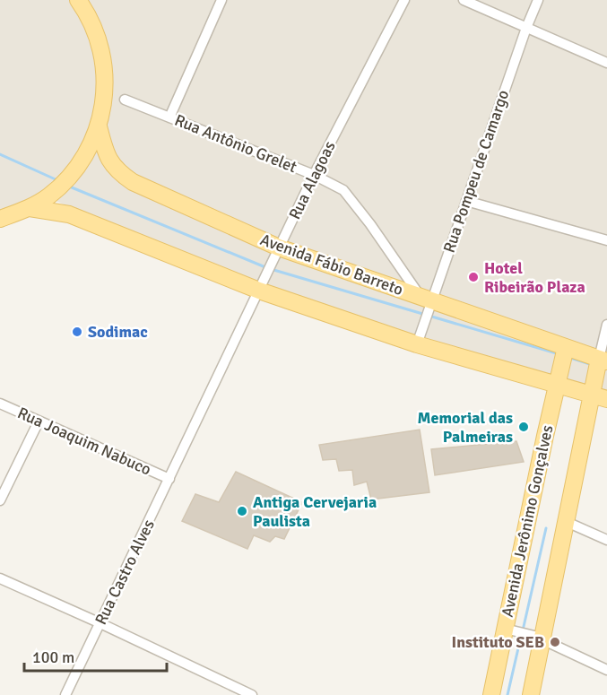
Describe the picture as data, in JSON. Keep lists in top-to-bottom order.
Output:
{
  "streets": {
    "main road": ["Avenida Fábio Barreto", "Avenida Jerônimo Gonçalves"],
    "street": [
      "Rua Antônio Grelet",
      "Rua Pompeu de Camargo",
      "Rua Alagoas",
      "Rua Joaquim Nabuco",
      "Rua Castro Alves"
    ]
  },
  "crossings": [
    ["Rua Antônio Grelet", "Rua Pompeu de Camargo"],
    ["Rua Antônio Grelet", "Rua Alagoas"],
    ["Rua Antônio Grelet", "Avenida Fábio Barreto"],
    ["Rua Pompeu de Camargo", "Avenida Fábio Barreto"],
    ["Rua Alagoas", "Avenida Fábio Barreto"],
    ["Rua Alagoas", "Rua Joaquim Nabuco"],
    ["Rua Alagoas", "Rua Castro Alves"],
    ["Avenida Fábio Barreto", "Avenida Jerônimo Gonçalves"],
    ["Rua Joaquim Nabuco", "Rua Castro Alves"]
  ],
  "places": [
    "Hotel Ribeirão Plaza",
    "Sodimac",
    "Memorial das Palmeiras",
    "Antiga Cervejaria Paulista",
    "Instituto SEB"
  ],
  "scale_bar": "100 m"
}
